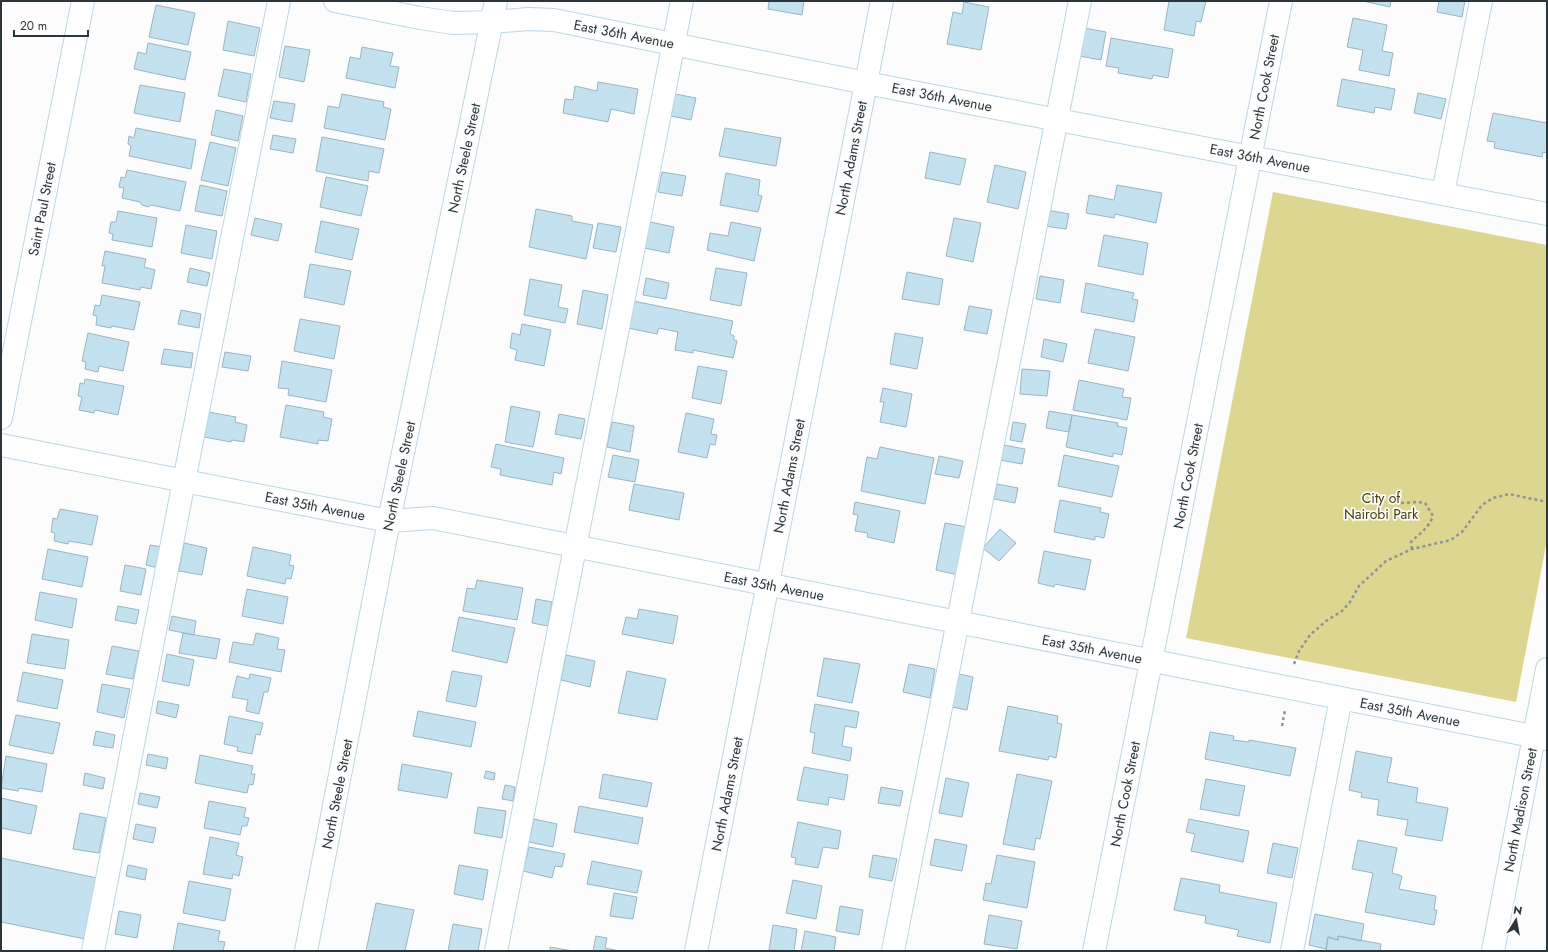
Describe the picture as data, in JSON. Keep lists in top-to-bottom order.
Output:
{
  "streets": {
    "street": [
      "East 36th Avenue",
      "North Cook Street",
      "North Steele Street",
      "North Adams Street",
      "Saint Paul Street",
      "East 35th Avenue",
      "North Madison Street"
    ]
  },
  "crossings": [
    ["East 36th Avenue", "North Cook Street"],
    ["East 36th Avenue", "North Steele Street"],
    ["East 36th Avenue", "North Adams Street"],
    ["North Cook Street", "East 35th Avenue"],
    ["North Steele Street", "East 35th Avenue"],
    ["North Adams Street", "East 35th Avenue"],
    ["East 35th Avenue", "North Madison Street"]
  ],
  "parks": ["City of Nairobi Park"],
  "scale_bar": "20 m",
  "north": "top"
}
